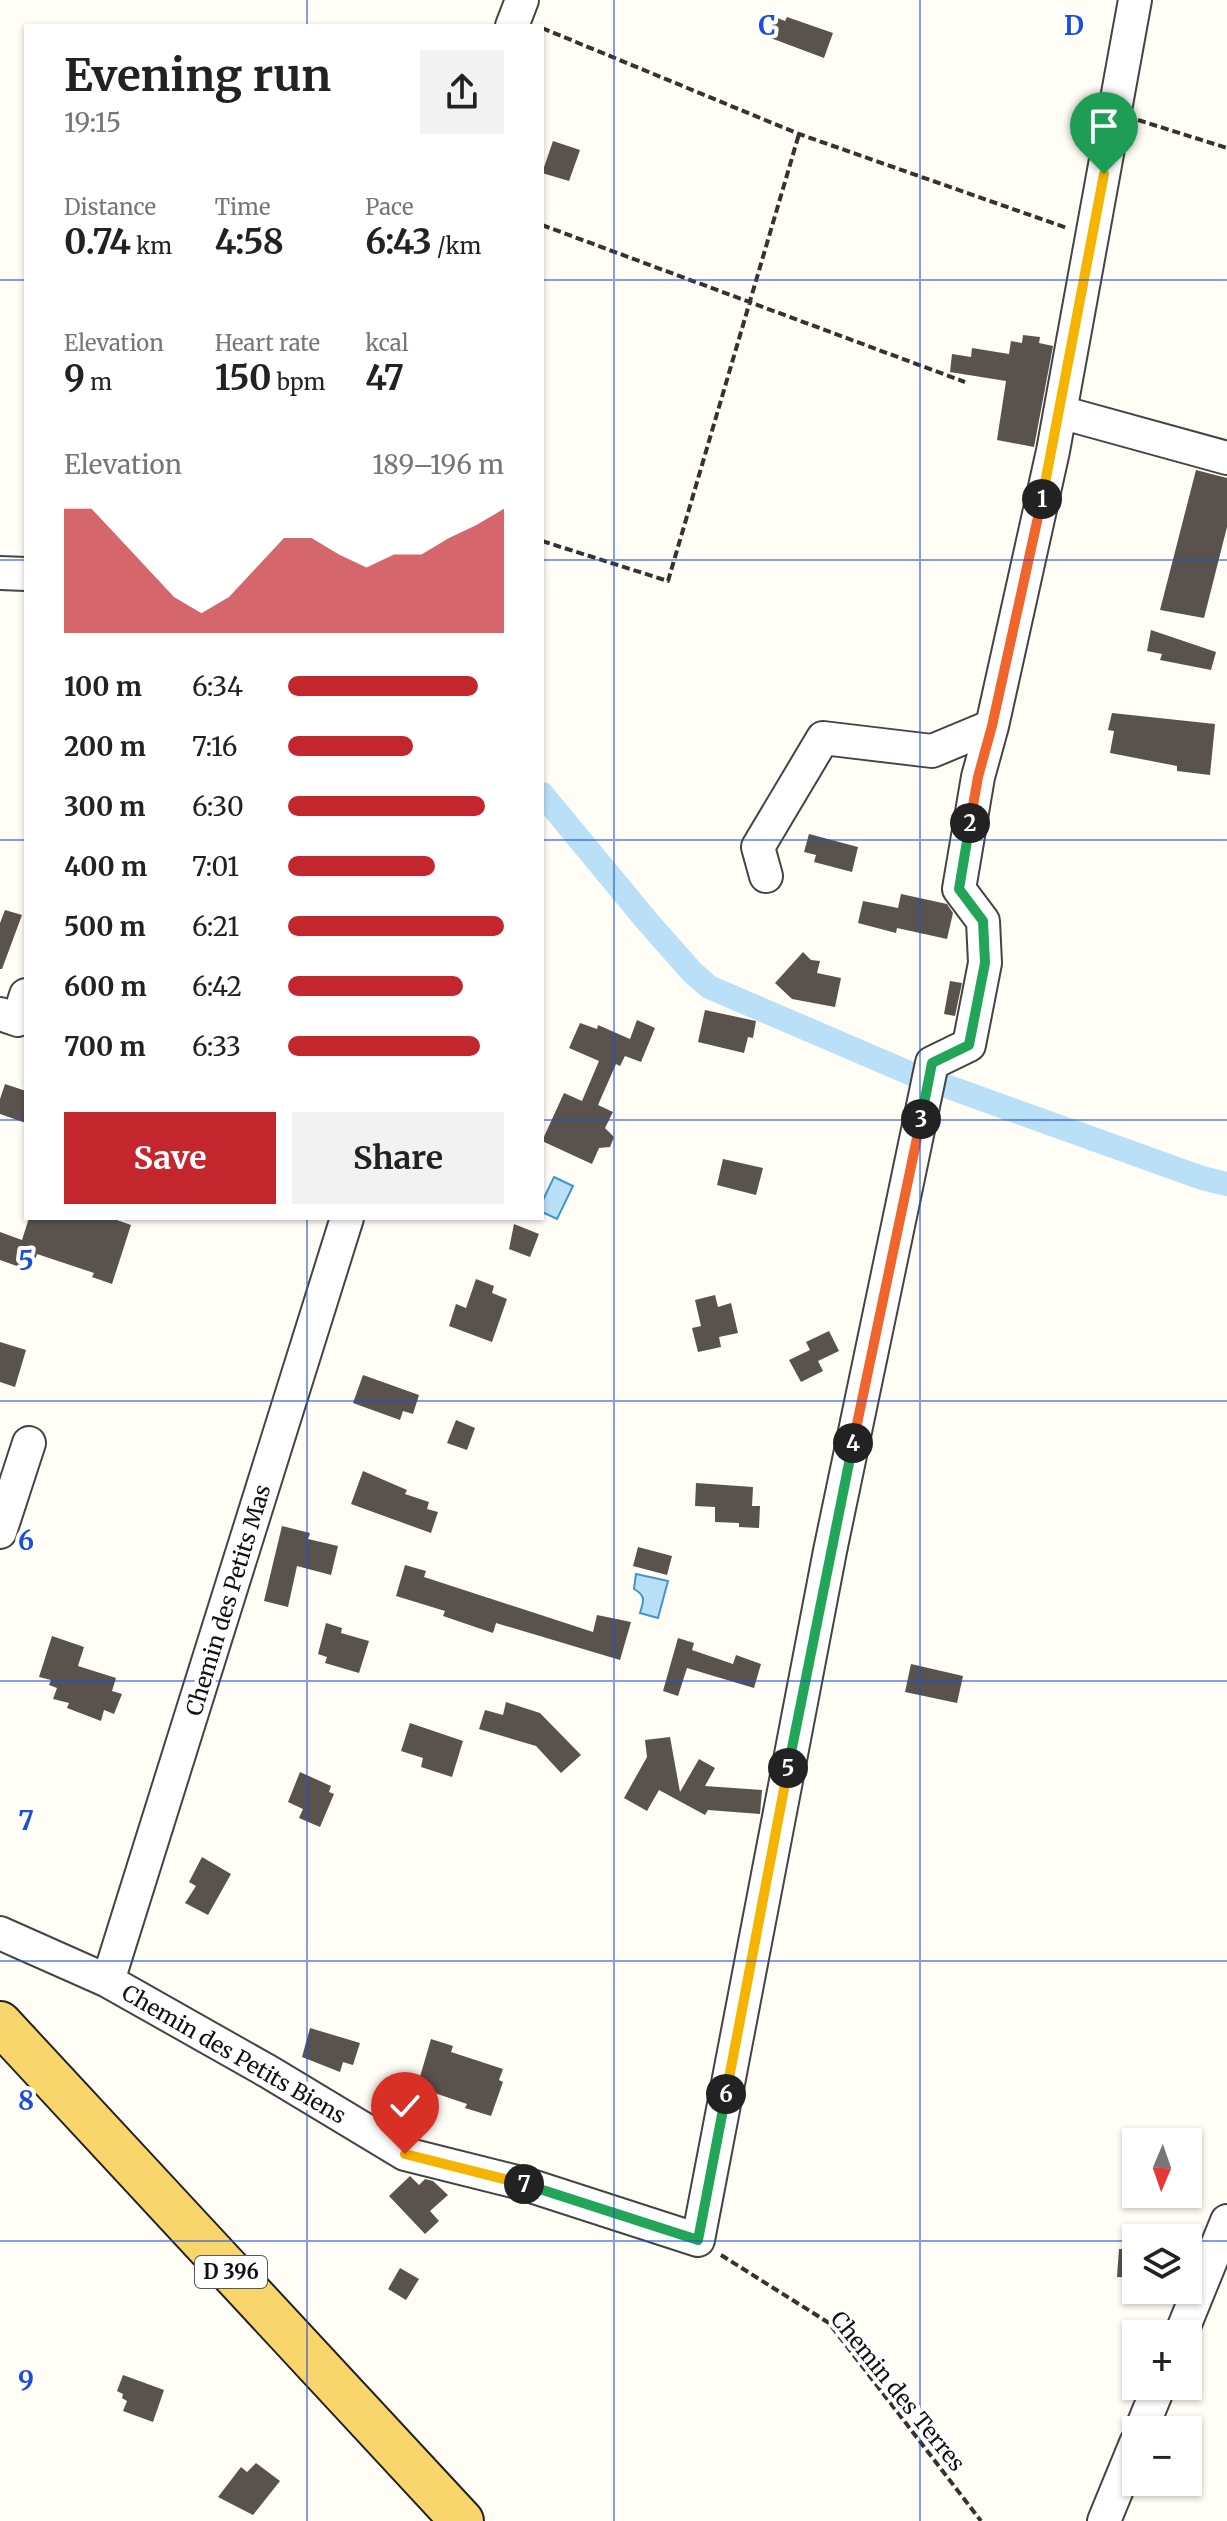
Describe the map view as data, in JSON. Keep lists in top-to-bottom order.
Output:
{
  "streets": {
    "main road": ["D 396"],
    "street": ["Chemin des Petits Mas", "Chemin des Petits Biens"],
    "path": ["Chemin des Terres"]
  },
  "crossings": [
    ["Chemin des Petits Mas", "Chemin des Petits Biens"],
    ["Chemin des Petits Biens", "Chemin des Terres"]
  ],
  "north": "bottom",
  "page": {
    "heading": ["Evening run", "19:15"],
    "stats": [
      ["Distance", "0.74 km"],
      ["Time", "4:58"],
      ["Pace", "6:43 /km"],
      ["Elevation", "9 m"],
      ["Heart rate", "150 bpm"],
      ["kcal", "47"]
    ],
    "chart": ["Elevation", "189–196 m"],
    "pins": [
      "1",
      "2",
      "3",
      "4",
      "5",
      "6",
      "7"
    ],
    "list": [
      {
        "name": "100 m",
        "note": "6:34"
      },
      {
        "name": "200 m",
        "note": "7:16"
      },
      {
        "name": "300 m",
        "note": "6:30"
      },
      {
        "name": "400 m",
        "note": "7:01"
      },
      {
        "name": "500 m",
        "note": "6:21"
      },
      {
        "name": "600 m",
        "note": "6:42"
      },
      {
        "name": "700 m",
        "note": "6:33"
      }
    ],
    "buttons": ["Save", "Share"],
    "map_buttons": ["+", "−"]
  },
  "grid": {
    "columns": ["C", "D"],
    "rows": [
      "5",
      "6",
      "7",
      "8",
      "9"
    ]
  }
}
